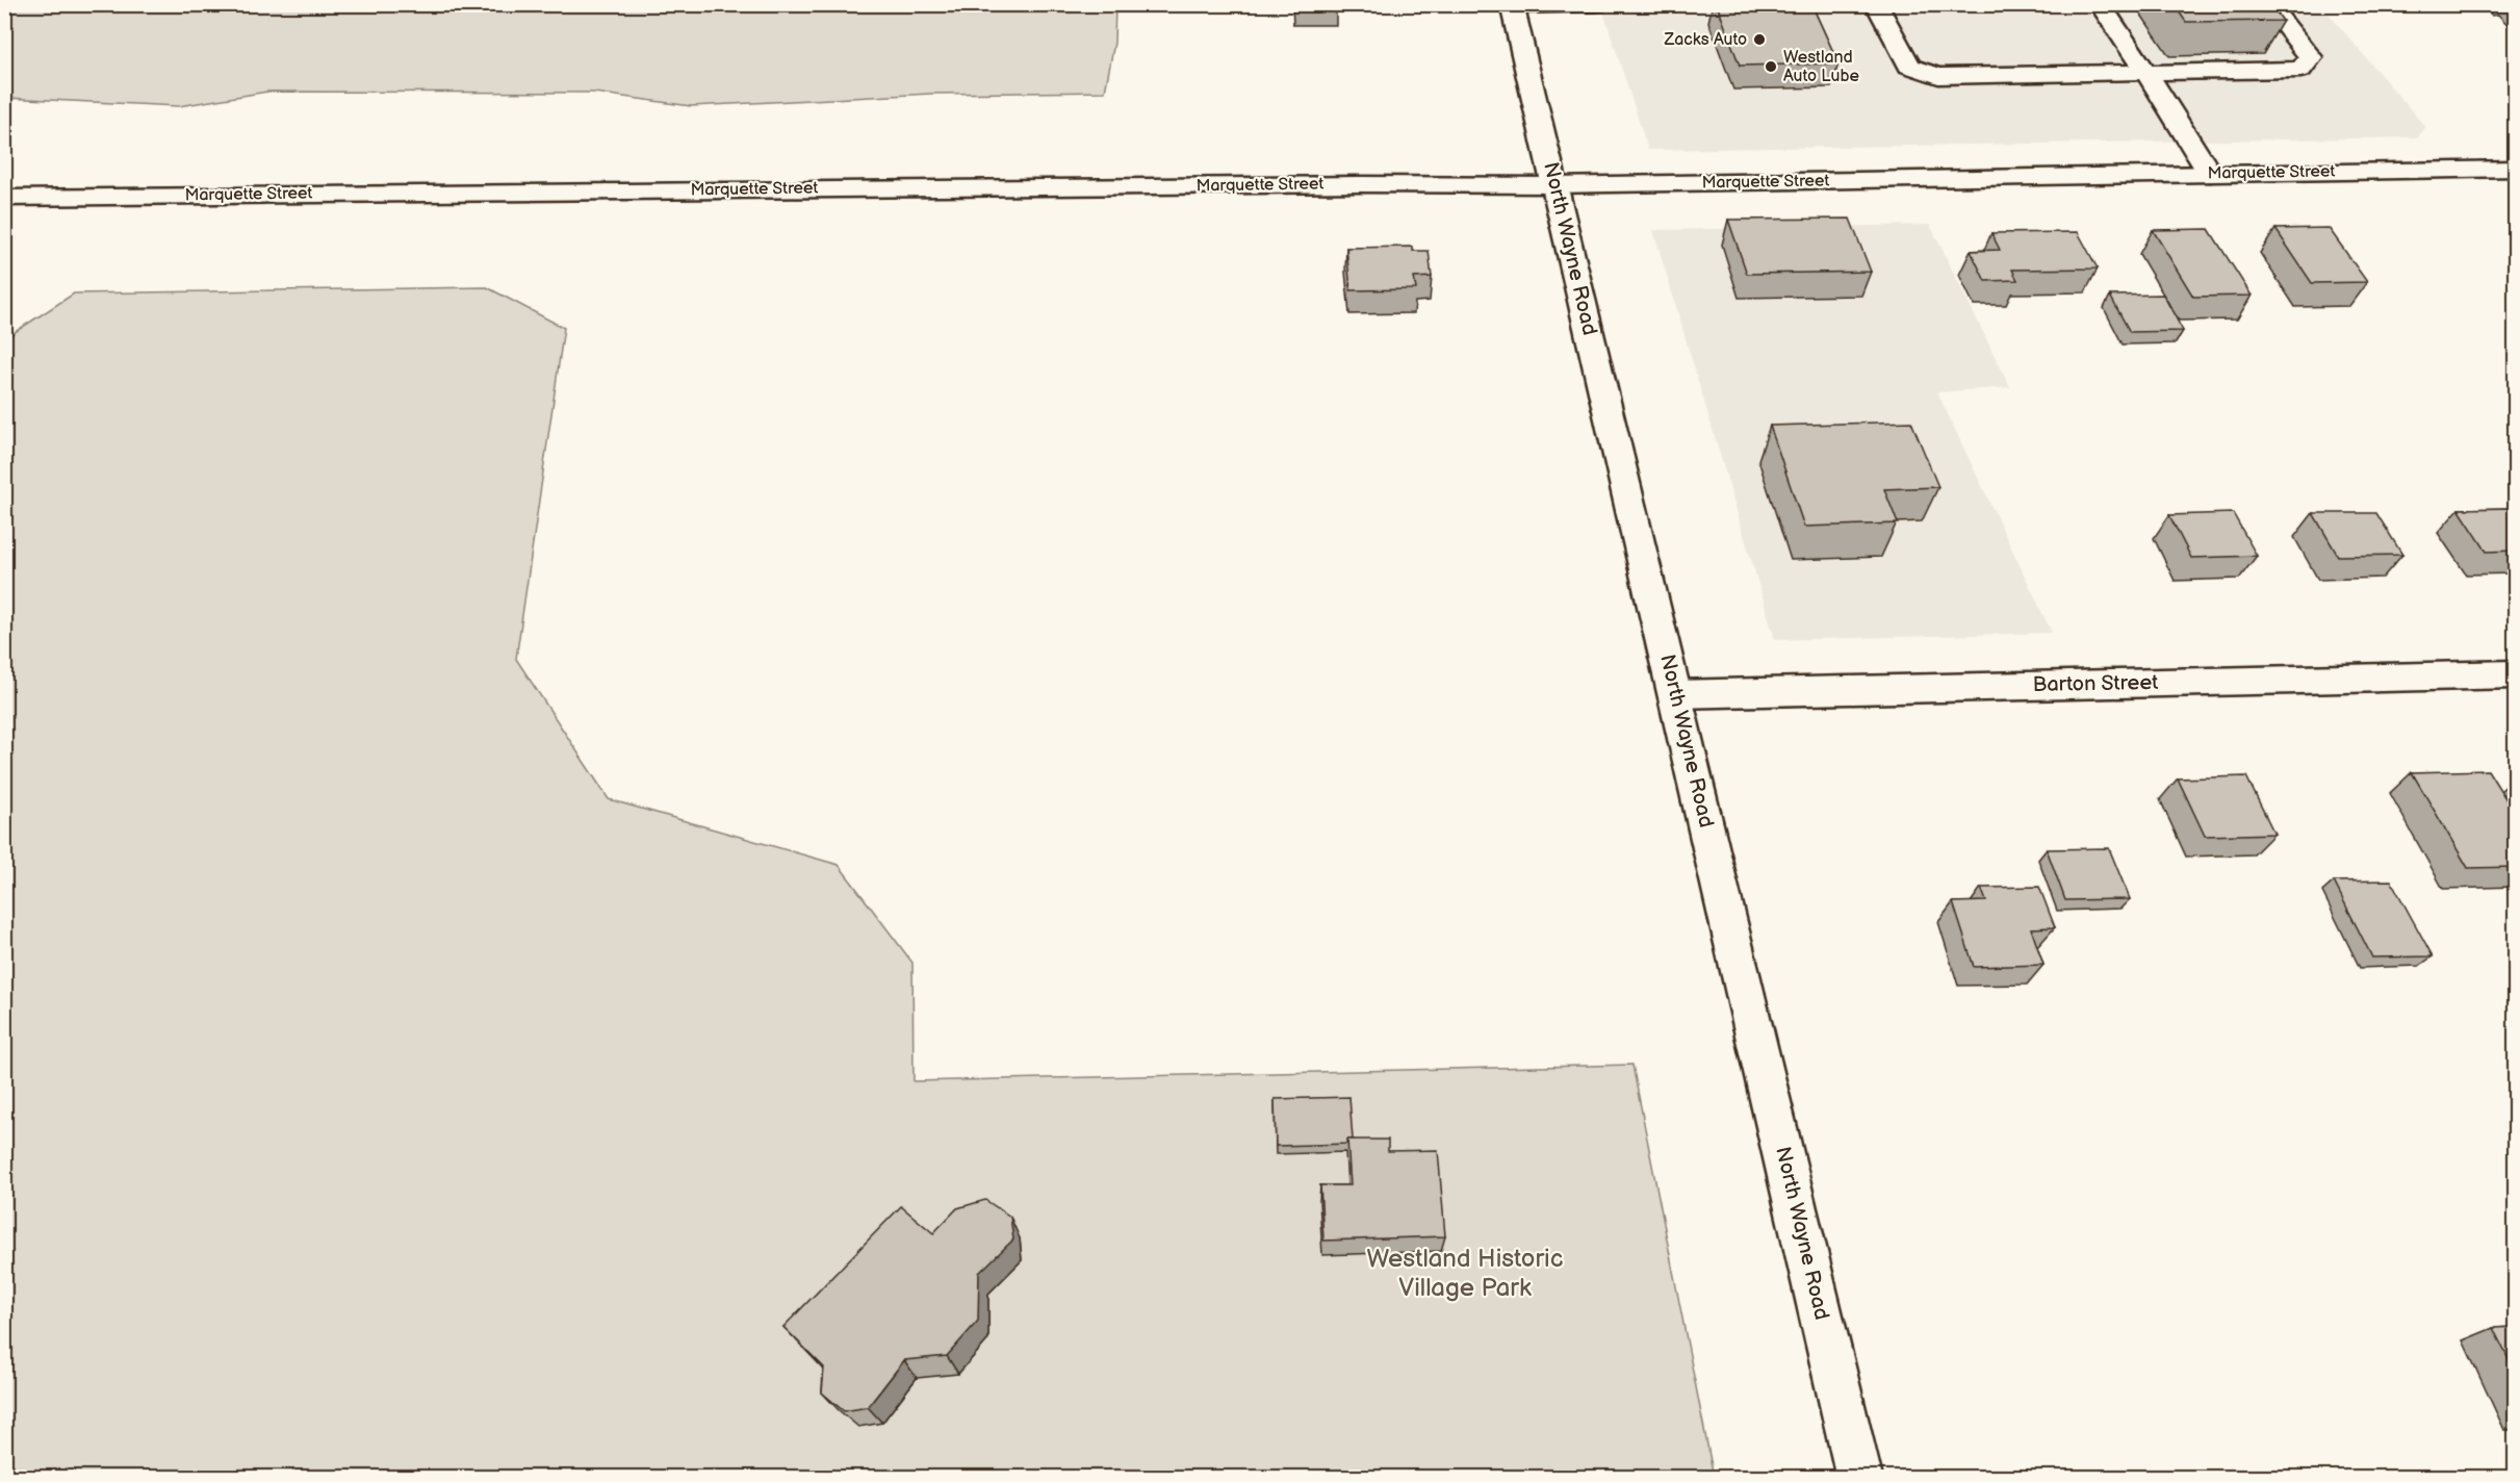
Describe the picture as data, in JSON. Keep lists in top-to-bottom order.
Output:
{
  "streets": {
    "street": ["Marquette Street", "North Wayne Road", "Barton Street"]
  },
  "crossings": [
    ["Marquette Street", "North Wayne Road"],
    ["North Wayne Road", "Barton Street"]
  ],
  "parks": ["Westland Historic Village Park"],
  "places": ["Zacks Auto", "Westland Auto Lube"]
}
